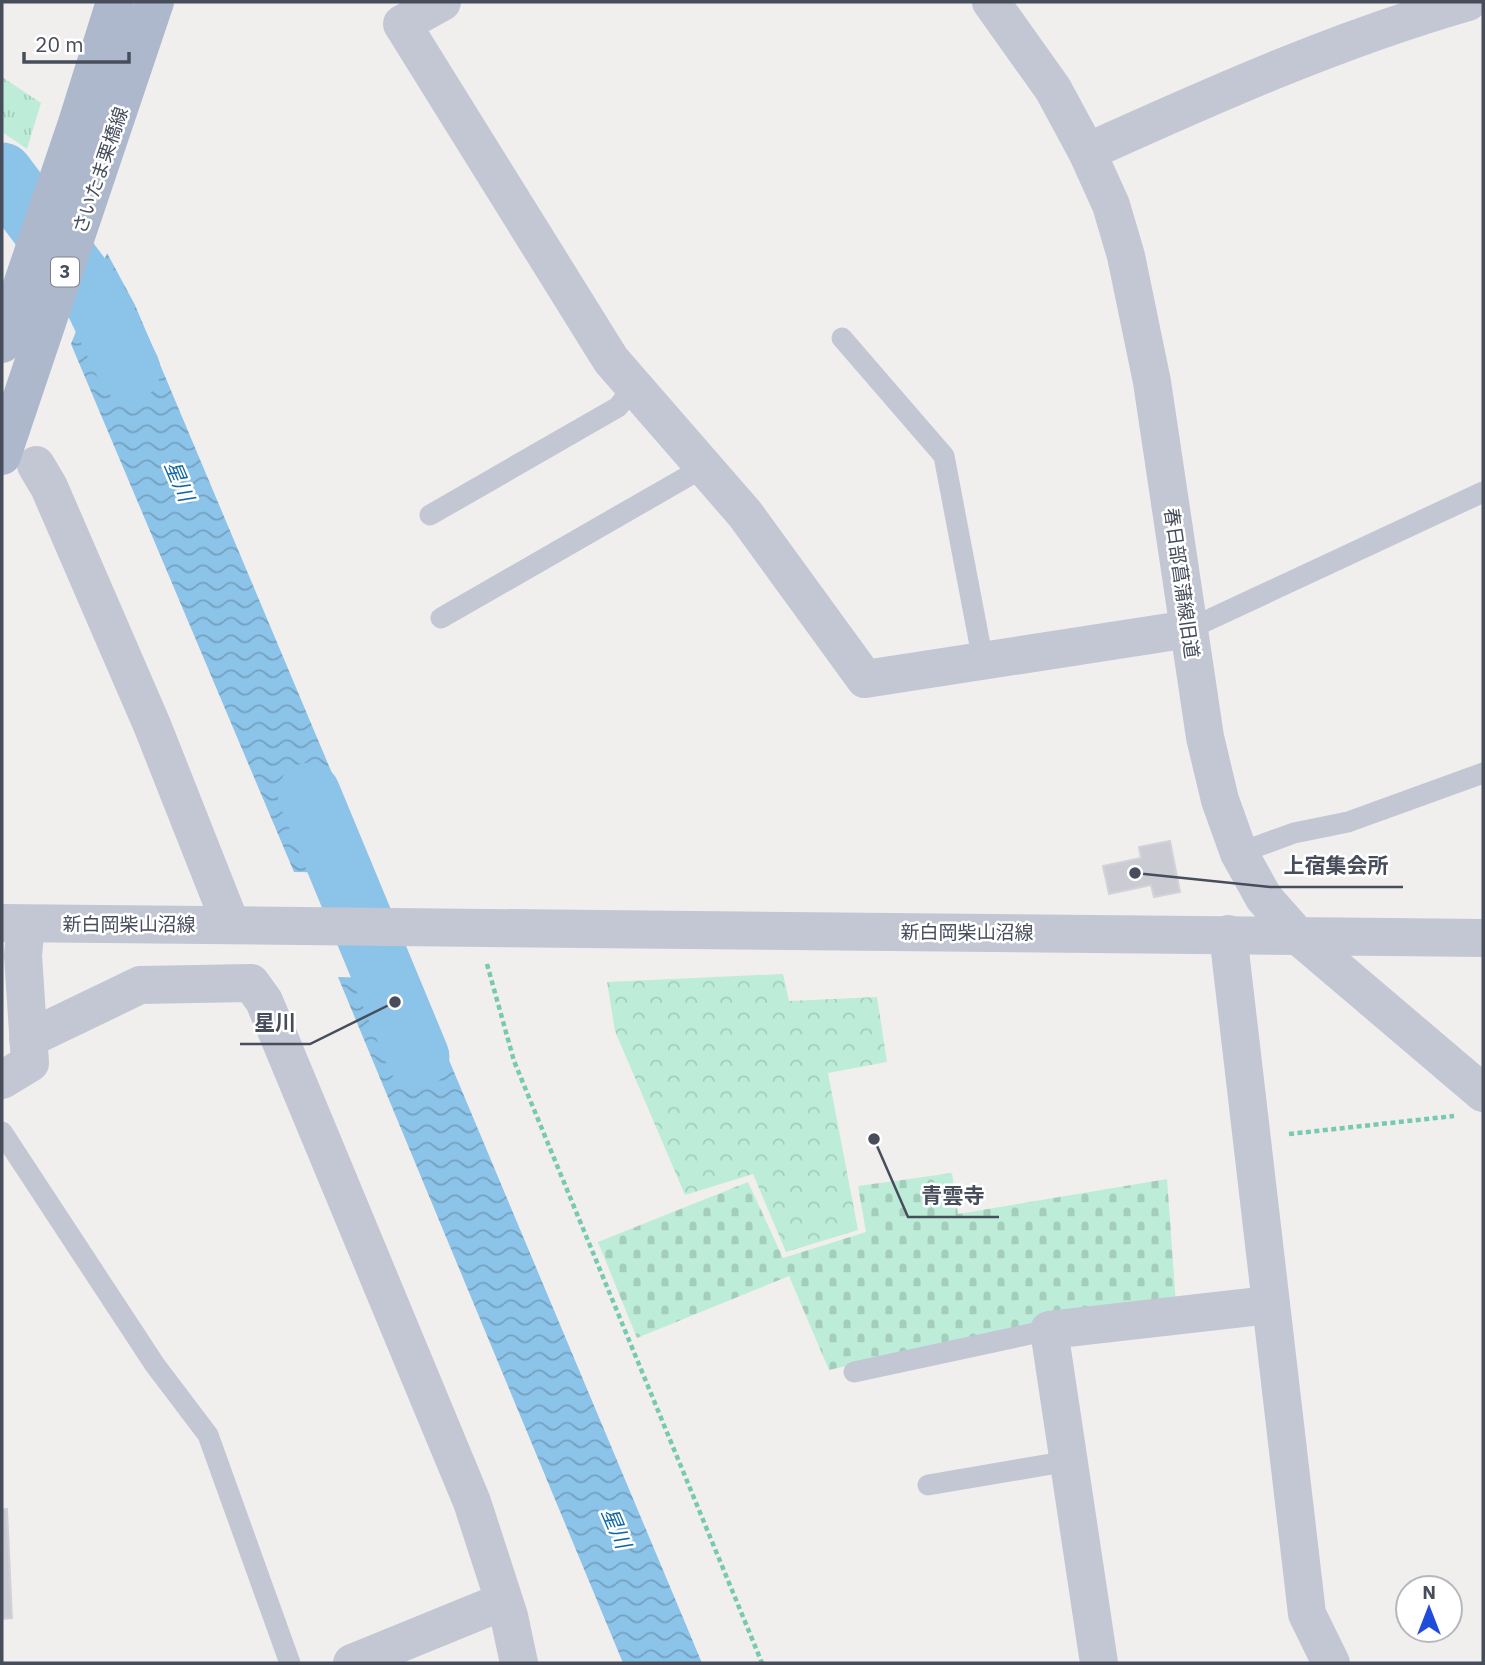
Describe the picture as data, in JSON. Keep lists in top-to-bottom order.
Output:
{
  "streets": {
    "main road": ["さいたま栗橋線", "3"],
    "street": ["春日部菖蒲線旧道", "新白岡柴山沼線"]
  },
  "crossings": [
    ["春日部菖蒲線旧道", "新白岡柴山沼線"]
  ],
  "water": ["星川"],
  "places": ["上宿集会所", "星川", "青雲寺"],
  "scale_bar": "20 m",
  "north": "top"
}
